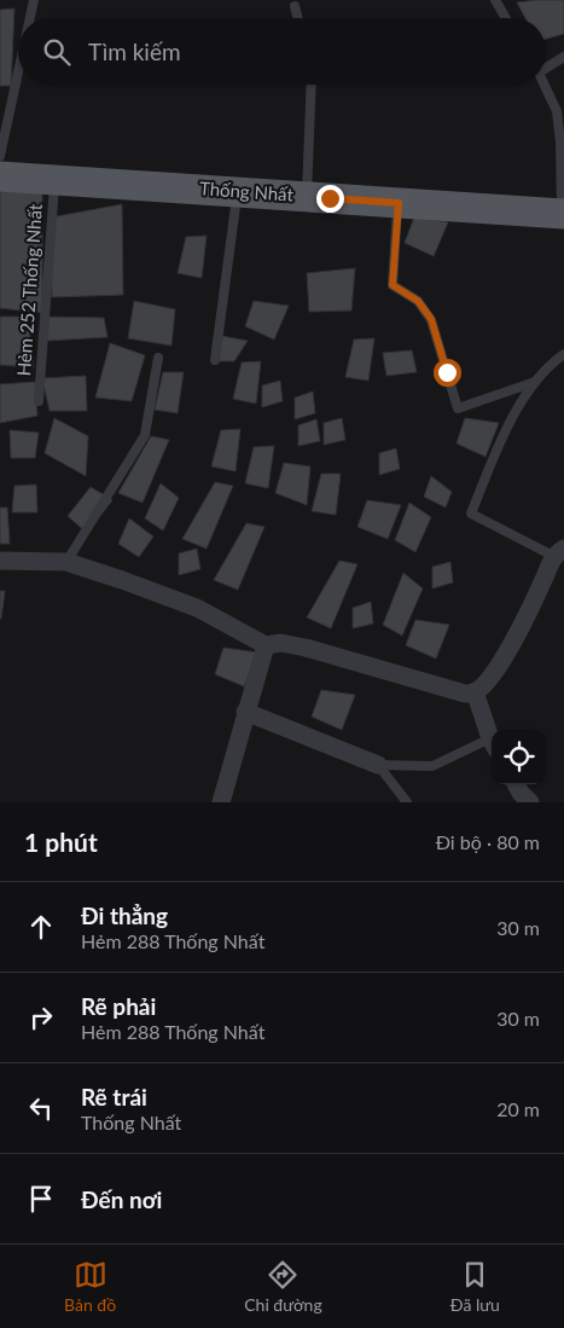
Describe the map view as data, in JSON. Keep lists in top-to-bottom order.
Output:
{
  "streets": {
    "main road": ["Thống Nhất"],
    "lane": ["Hẻm 252 Thống Nhất"]
  },
  "crossings": [
    ["Thống Nhất", "Hẻm 252 Thống Nhất"]
  ],
  "page": {
    "search": "Tìm kiếm",
    "heading": ["1 phút", "Đi bộ · 80 m"],
    "list": [
      ["Đi thẳng", "Hẻm 288 Thống Nhất", "30 m"],
      ["Rẽ phải", "Hẻm 288 Thống Nhất", "30 m"],
      ["Rẽ trái", "Thống Nhất", "20 m"],
      "Đến nơi"
    ],
    "nav": ["Bản đồ", "Chỉ đường", "Đã lưu"]
  }
}
